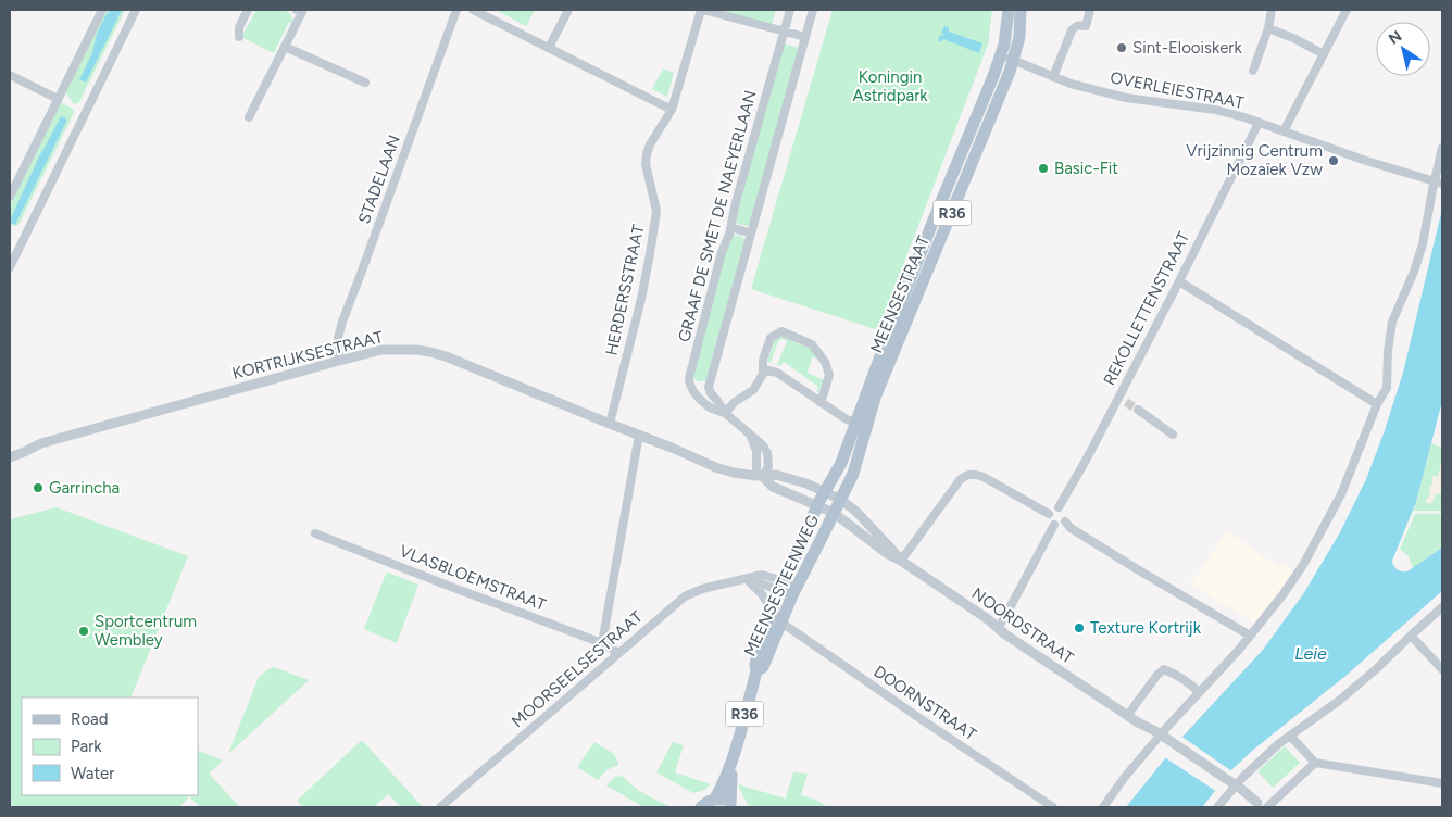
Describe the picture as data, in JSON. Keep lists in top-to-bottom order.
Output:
{
  "streets": {
    "main road": ["R36", "MEENSESTRAAT", "MEENSESTEENWEG"],
    "street": [
      "OVERLEIESTRAAT",
      "STADELAAN",
      "GRAAF DE SMET DE NAEYERLAAN",
      "HERDERSSTRAAT",
      "REKOLLETTENSTRAAT",
      "KORTRIJKSESTRAAT",
      "VLASBLOEMSTRAAT",
      "NOORDSTRAAT",
      "MOORSEELSESTRAAT",
      "DOORNSTRAAT"
    ]
  },
  "crossings": [
    ["OVERLEIESTRAAT", "R36"],
    ["OVERLEIESTRAAT", "MEENSESTRAAT"],
    ["OVERLEIESTRAAT", "REKOLLETTENSTRAAT"],
    ["STADELAAN", "KORTRIJKSESTRAAT"],
    ["R36", "MEENSESTRAAT"],
    ["R36", "MEENSESTEENWEG"],
    ["GRAAF DE SMET DE NAEYERLAAN", "KORTRIJKSESTRAAT"],
    ["HERDERSSTRAAT", "KORTRIJKSESTRAAT"],
    ["MEENSESTRAAT", "KORTRIJKSESTRAAT"],
    ["MEENSESTRAAT", "MEENSESTEENWEG"],
    ["MEENSESTRAAT", "NOORDSTRAAT"],
    ["KORTRIJKSESTRAAT", "MEENSESTEENWEG"],
    ["KORTRIJKSESTRAAT", "NOORDSTRAAT"],
    ["VLASBLOEMSTRAAT", "MOORSEELSESTRAAT"],
    ["MEENSESTEENWEG", "NOORDSTRAAT"],
    ["MEENSESTEENWEG", "MOORSEELSESTRAAT"],
    ["MEENSESTEENWEG", "DOORNSTRAAT"]
  ],
  "water": ["Leie"],
  "parks": ["Koningin Astridpark"],
  "places": [
    "Sint-Elooiskerk",
    "Vrijzinnig Centrum Mozaïek Vzw",
    "Basic-Fit",
    "Garrincha",
    "Texture Kortrijk",
    "Sportcentrum Wembley"
  ],
  "legend": ["Road", "Park", "Water"],
  "north": "top left"
}
